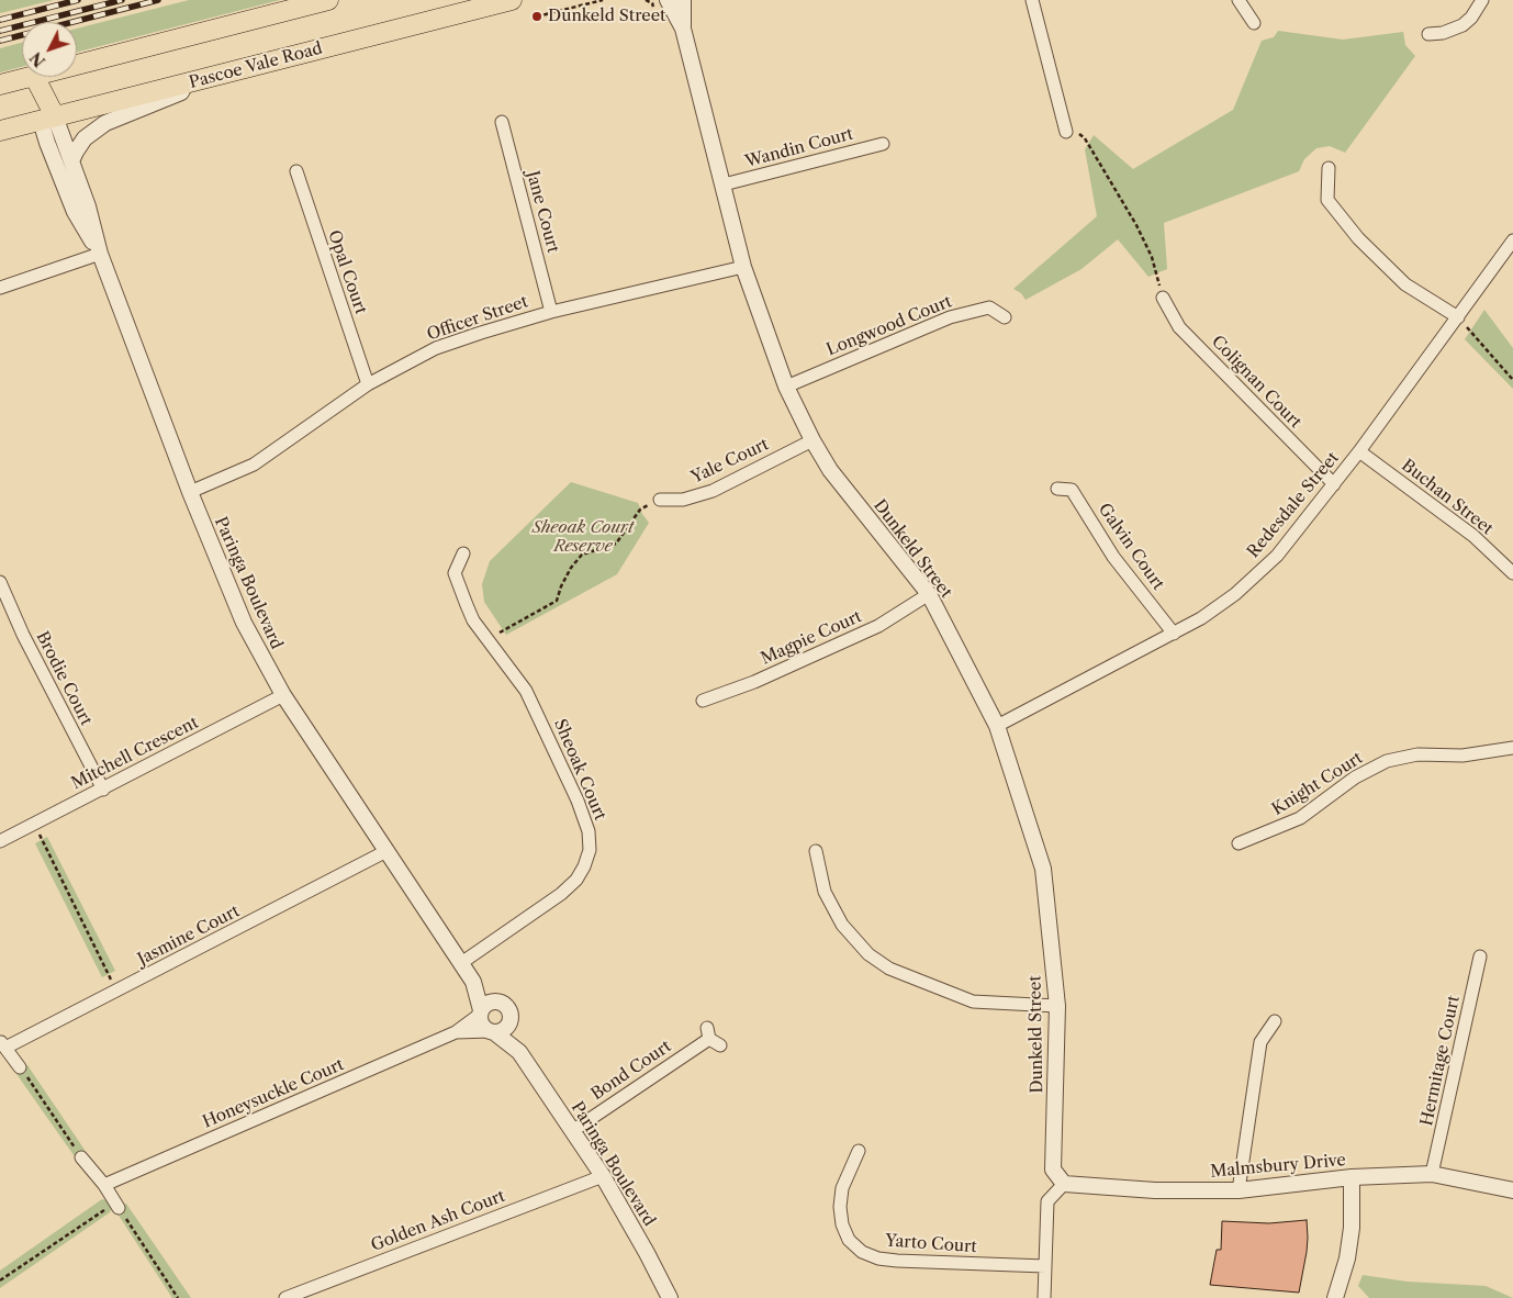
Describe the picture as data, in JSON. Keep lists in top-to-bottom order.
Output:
{
  "streets": {
    "main road": ["Pascoe Vale Road"],
    "street": [
      "Wandin Court",
      "Jane Court",
      "Opal Court",
      "Officer Street",
      "Longwood Court",
      "Colignan Court",
      "Yale Court",
      "Buchan Street",
      "Redesdale Street",
      "Galvin Court",
      "Dunkeld Street",
      "Paringa Boulevard",
      "Magpie Court",
      "Brodie Court",
      "Mitchell Crescent",
      "Sheoak Court",
      "Knight Court",
      "Jasmine Court",
      "Hermitage Court",
      "Bond Court",
      "Honeysuckle Court",
      "Malmsbury Drive",
      "Golden Ash Court",
      "Yarto Court"
    ]
  },
  "crossings": [
    ["Pascoe Vale Road", "Paringa Boulevard"],
    ["Wandin Court", "Dunkeld Street"],
    ["Jane Court", "Officer Street"],
    ["Opal Court", "Officer Street"],
    ["Officer Street", "Dunkeld Street"],
    ["Officer Street", "Paringa Boulevard"],
    ["Longwood Court", "Dunkeld Street"],
    ["Colignan Court", "Redesdale Street"],
    ["Yale Court", "Dunkeld Street"],
    ["Buchan Street", "Redesdale Street"],
    ["Redesdale Street", "Galvin Court"],
    ["Redesdale Street", "Dunkeld Street"],
    ["Dunkeld Street", "Magpie Court"],
    ["Dunkeld Street", "Malmsbury Drive"],
    ["Paringa Boulevard", "Mitchell Crescent"],
    ["Paringa Boulevard", "Sheoak Court"],
    ["Paringa Boulevard", "Jasmine Court"],
    ["Paringa Boulevard", "Bond Court"],
    ["Paringa Boulevard", "Honeysuckle Court"],
    ["Paringa Boulevard", "Golden Ash Court"],
    ["Brodie Court", "Mitchell Crescent"],
    ["Hermitage Court", "Malmsbury Drive"]
  ],
  "parks": ["Sheoak Court Reserve"],
  "places": ["Dunkeld Street"],
  "north": "bottom left"
}
